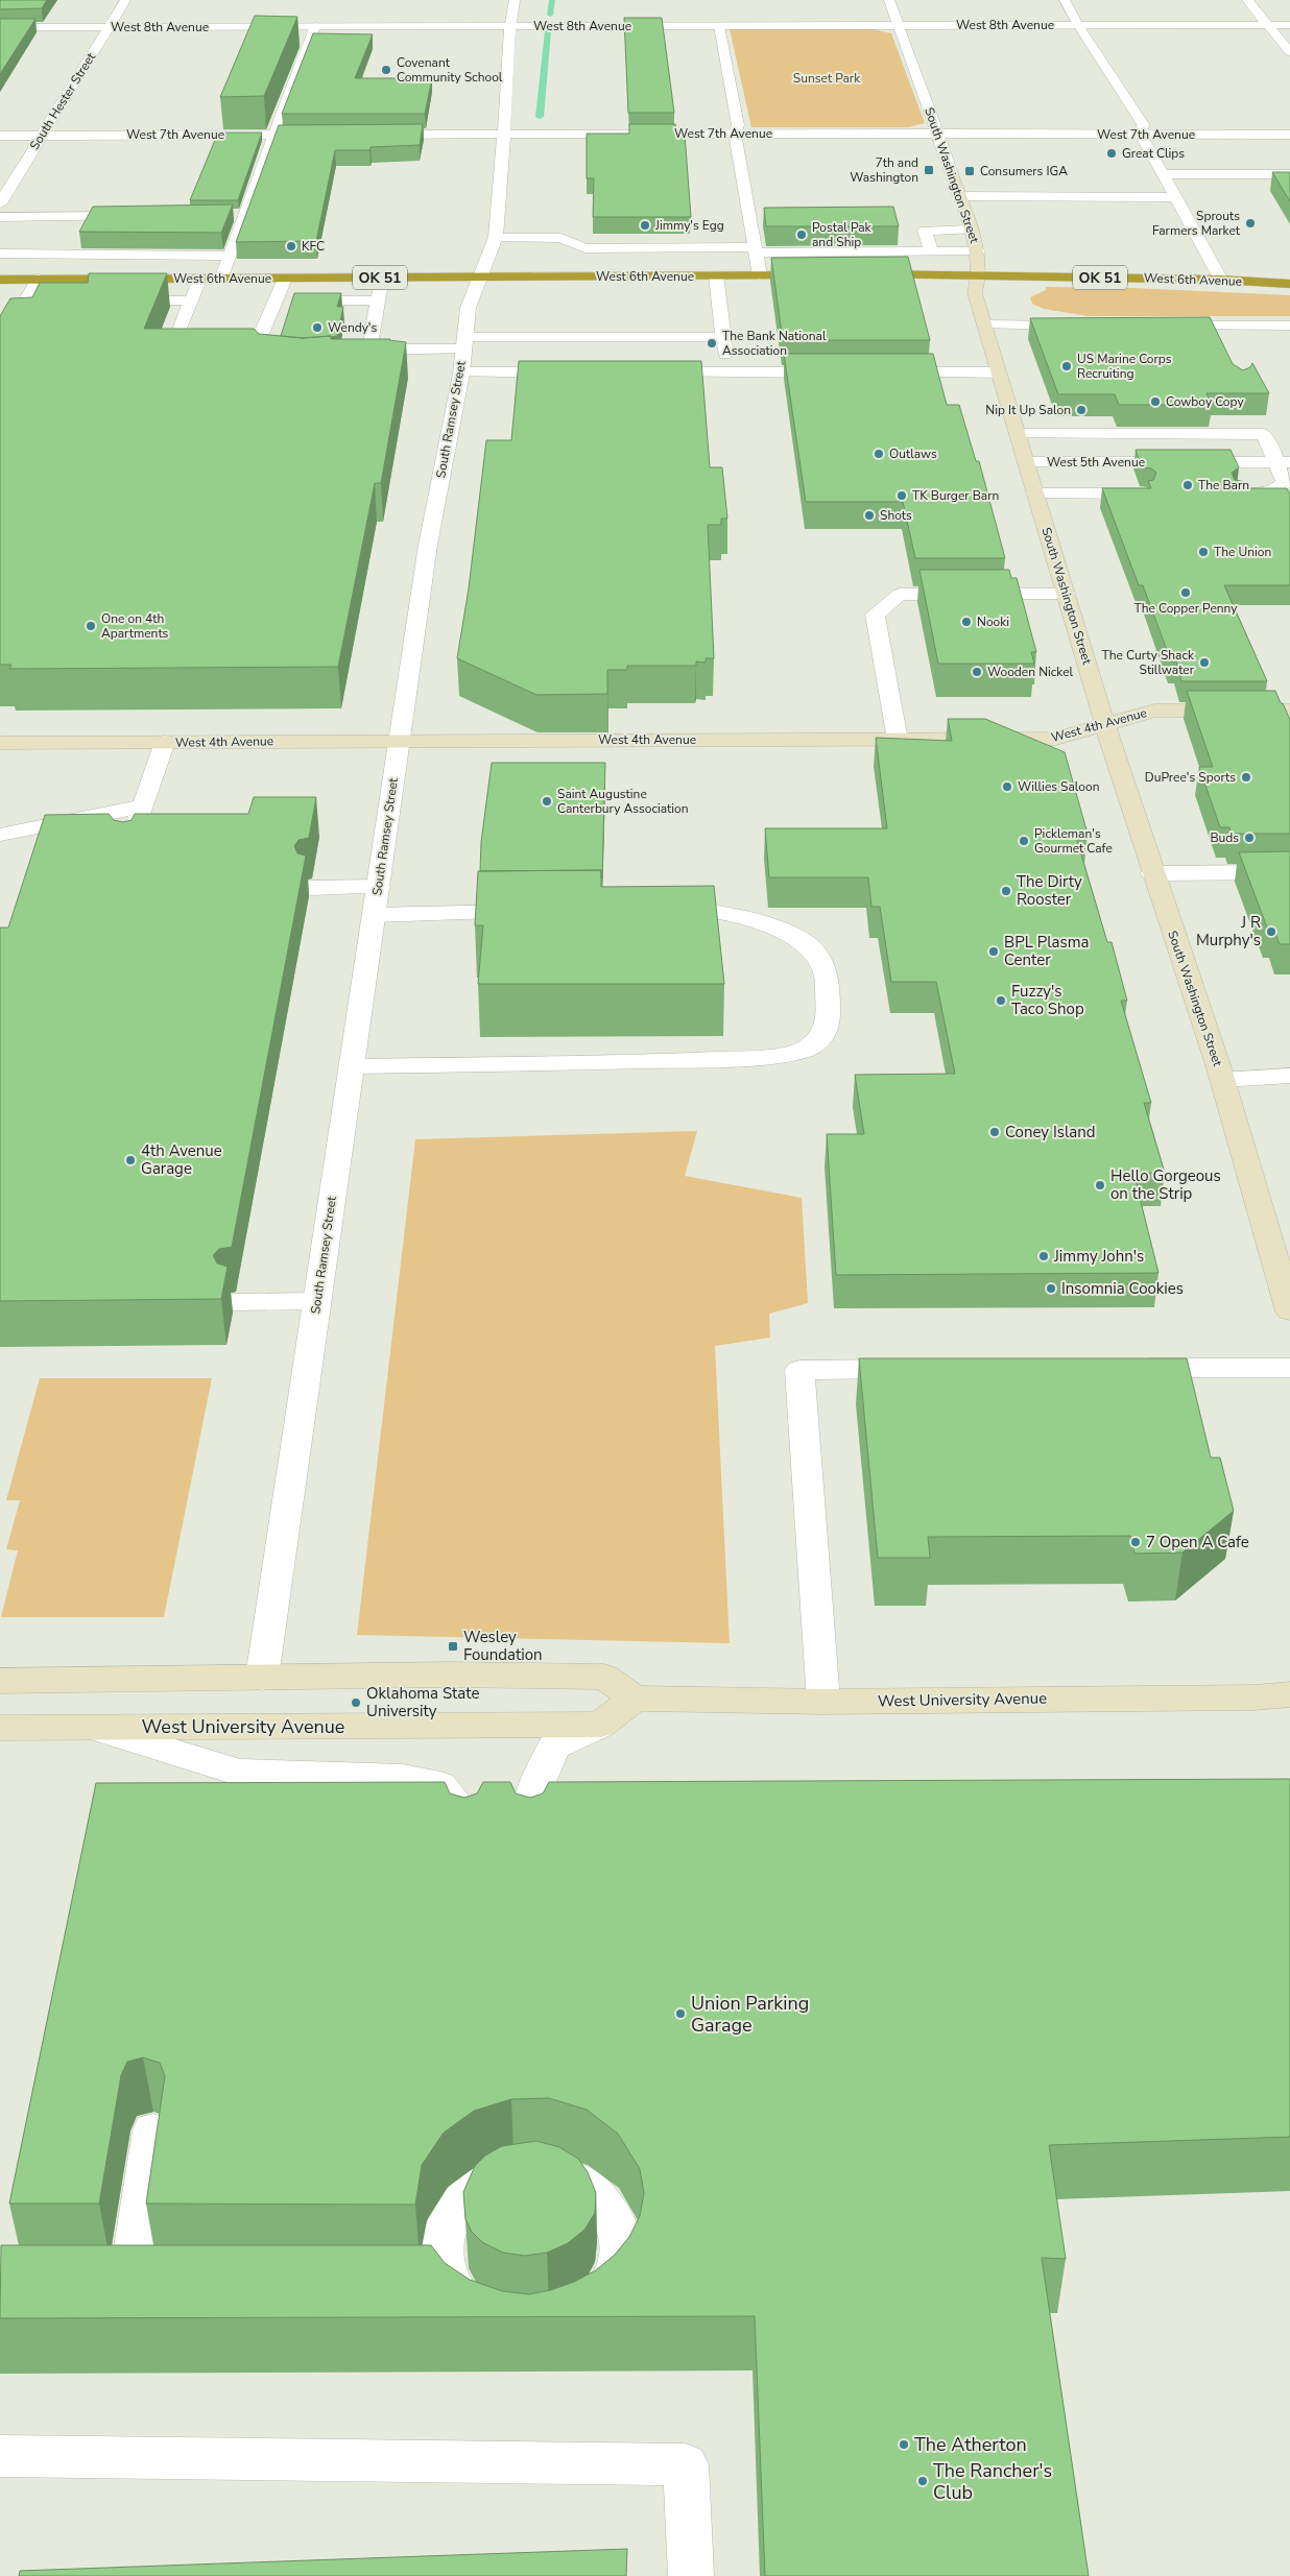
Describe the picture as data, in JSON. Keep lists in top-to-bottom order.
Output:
{
  "streets": {
    "highway": ["West 6th Avenue", "OK 51"],
    "street": [
      "West 8th Avenue",
      "South Hester Street",
      "West 7th Avenue",
      "South Washington Street",
      "South Ramsey Street",
      "West 5th Avenue",
      "West 4th Avenue",
      "West University Avenue"
    ]
  },
  "crossings": [
    ["West 8th Avenue", "South Hester Street"],
    ["West 8th Avenue", "South Washington Street"],
    ["West 8th Avenue", "South Ramsey Street"],
    ["South Hester Street", "West 7th Avenue"],
    ["West 7th Avenue", "South Washington Street"],
    ["West 7th Avenue", "South Ramsey Street"],
    ["South Washington Street", "West 6th Avenue"],
    ["South Washington Street", "West 5th Avenue"],
    ["South Washington Street", "West 4th Avenue"],
    ["West 6th Avenue", "South Ramsey Street"],
    ["South Ramsey Street", "West 4th Avenue"]
  ],
  "parks": ["Sunset Park"],
  "places": {
    "other": [
      "Covenant Community School",
      "Great Clips",
      "Sprouts Farmers Market",
      "Jimmy's Egg",
      "Postal Pak and Ship",
      "KFC",
      "Wendy's",
      "The Bank National Association",
      "US Marine Corps Recruiting",
      "Cowboy Copy",
      "Nip It Up Salon",
      "Outlaws",
      "The Barn",
      "TK Burger Barn",
      "Shots",
      "The Union",
      "The Copper Penny",
      "Nooki",
      "One on 4th Apartments",
      "The Curty Shack Stillwater",
      "Wooden Nickel",
      "DuPree's Sports",
      "Willies Saloon",
      "Saint Augustine Canterbury Association",
      "Buds",
      "Pickleman's Gourmet Cafe",
      "The Dirty Rooster",
      "J R Murphy's",
      "BPL Plasma Center",
      "Fuzzy's Taco Shop",
      "Coney Island",
      "4th Avenue Garage",
      "Hello Gorgeous on the Strip",
      "Jimmy John's",
      "Insomnia Cookies",
      "7 Open A Cafe",
      "Oklahoma State University",
      "Union Parking Garage",
      "The Atherton",
      "The Rancher's Club"
    ],
    "transit": ["7th and Washington", "Consumers IGA", "Wesley Foundation"]
  }
}
